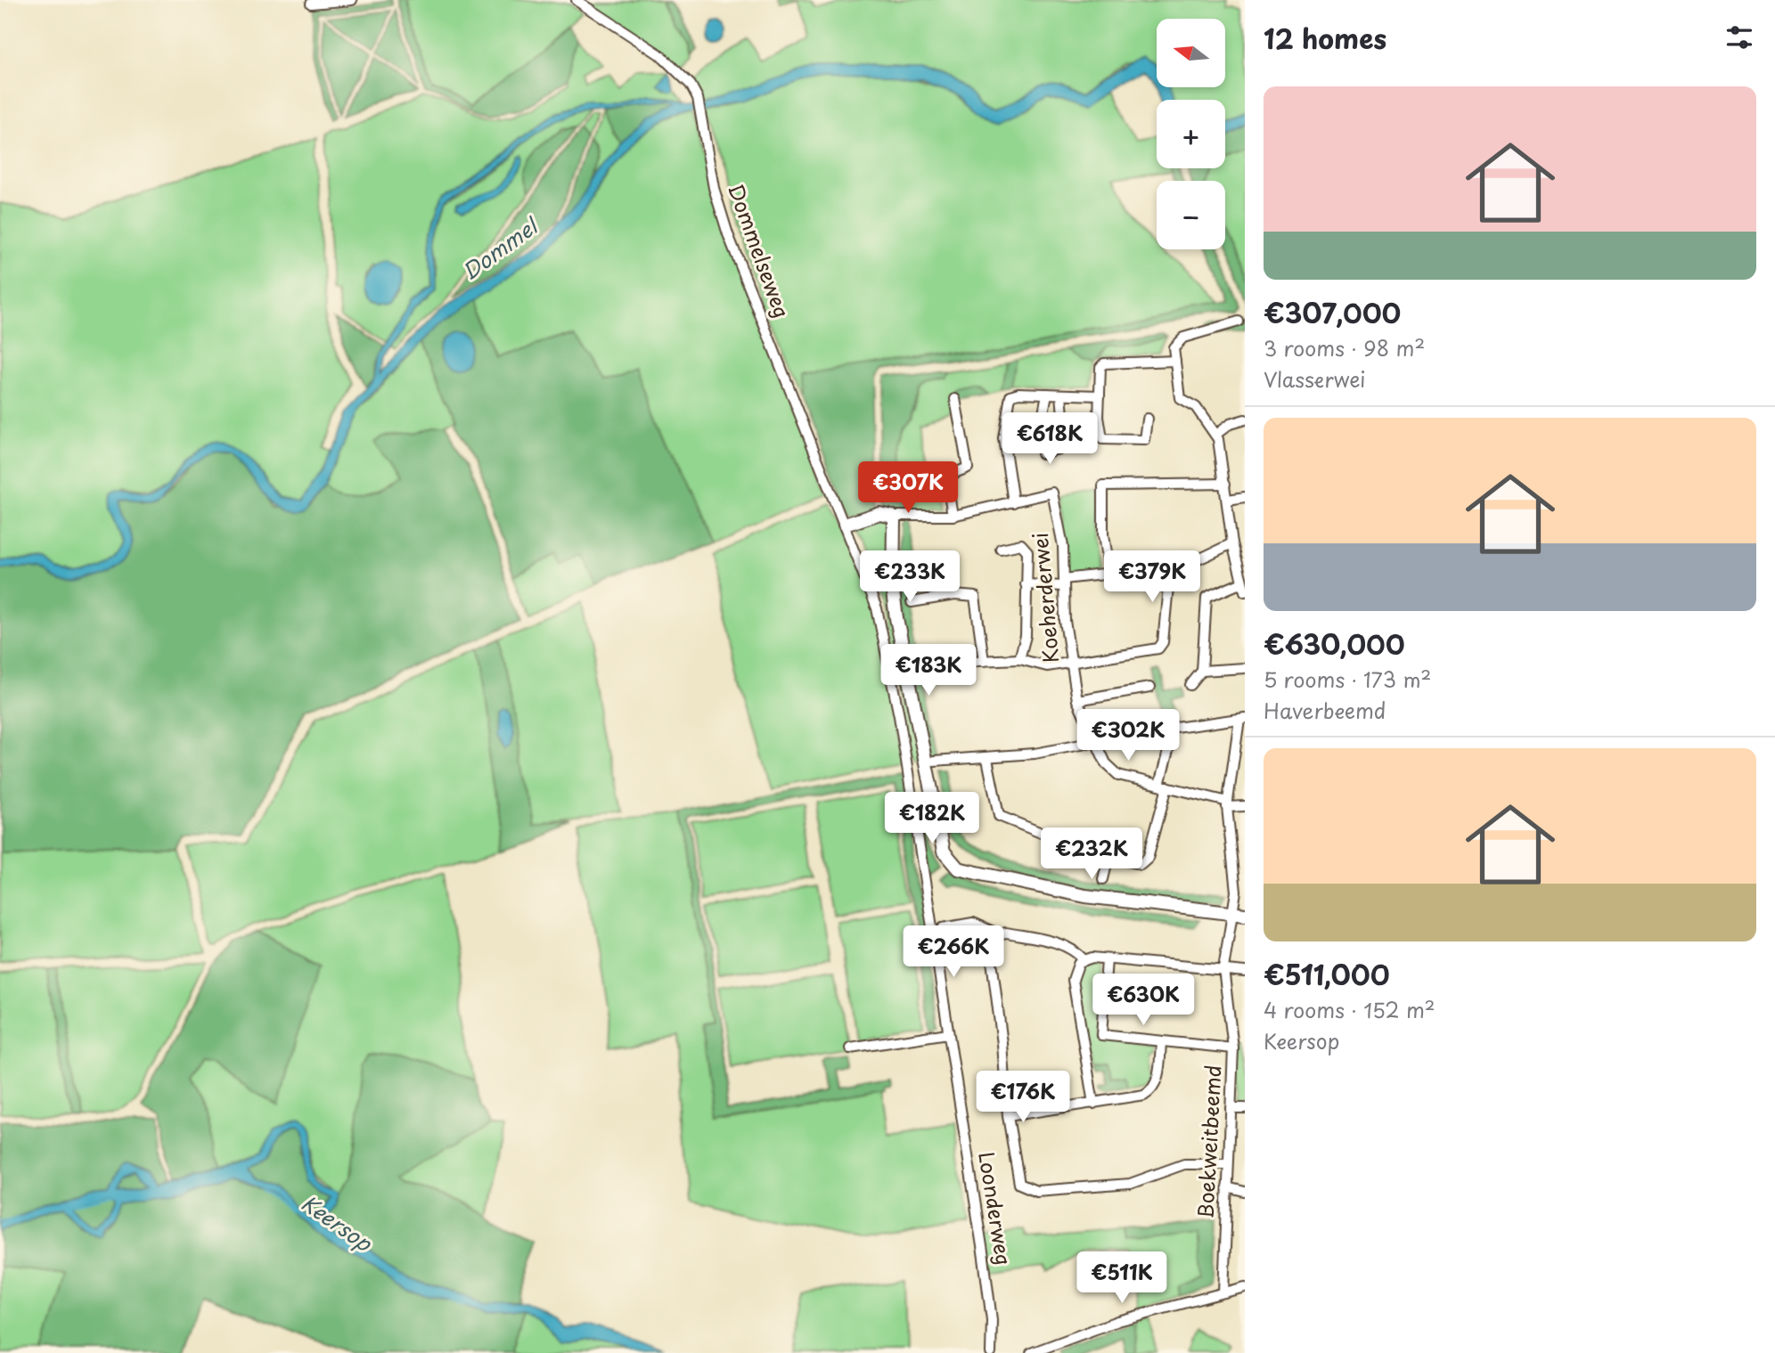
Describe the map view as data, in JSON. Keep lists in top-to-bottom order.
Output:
{
  "streets": {
    "street": [
      "Dommelseweg",
      "Koeherderwei",
      "Boekweitbeemd",
      "Loonderweg"
    ]
  },
  "crossings": [
    ["Dommelseweg", "Loonderweg"],
    ["Koeherderwei", "Boekweitbeemd"]
  ],
  "water": ["Dommel", "Keersop"],
  "north": "left",
  "page": {
    "heading": "12 homes",
    "map_buttons": ["+", "−"],
    "list": [
      {
        "name": "€307,000",
        "note": "3 rooms · 98 m² · Vlasserwei"
      },
      {
        "name": "€630,000",
        "note": "5 rooms · 173 m² · Haverbeemd"
      },
      {
        "name": "€511,000",
        "note": "4 rooms · 152 m² · Keersop"
      }
    ],
    "price": [
      "€618K",
      "€307K",
      "€233K",
      "€379K",
      "€183K",
      "€302K",
      "€182K",
      "€232K",
      "€266K",
      "€630K",
      "€176K",
      "€511K"
    ]
  }
}
